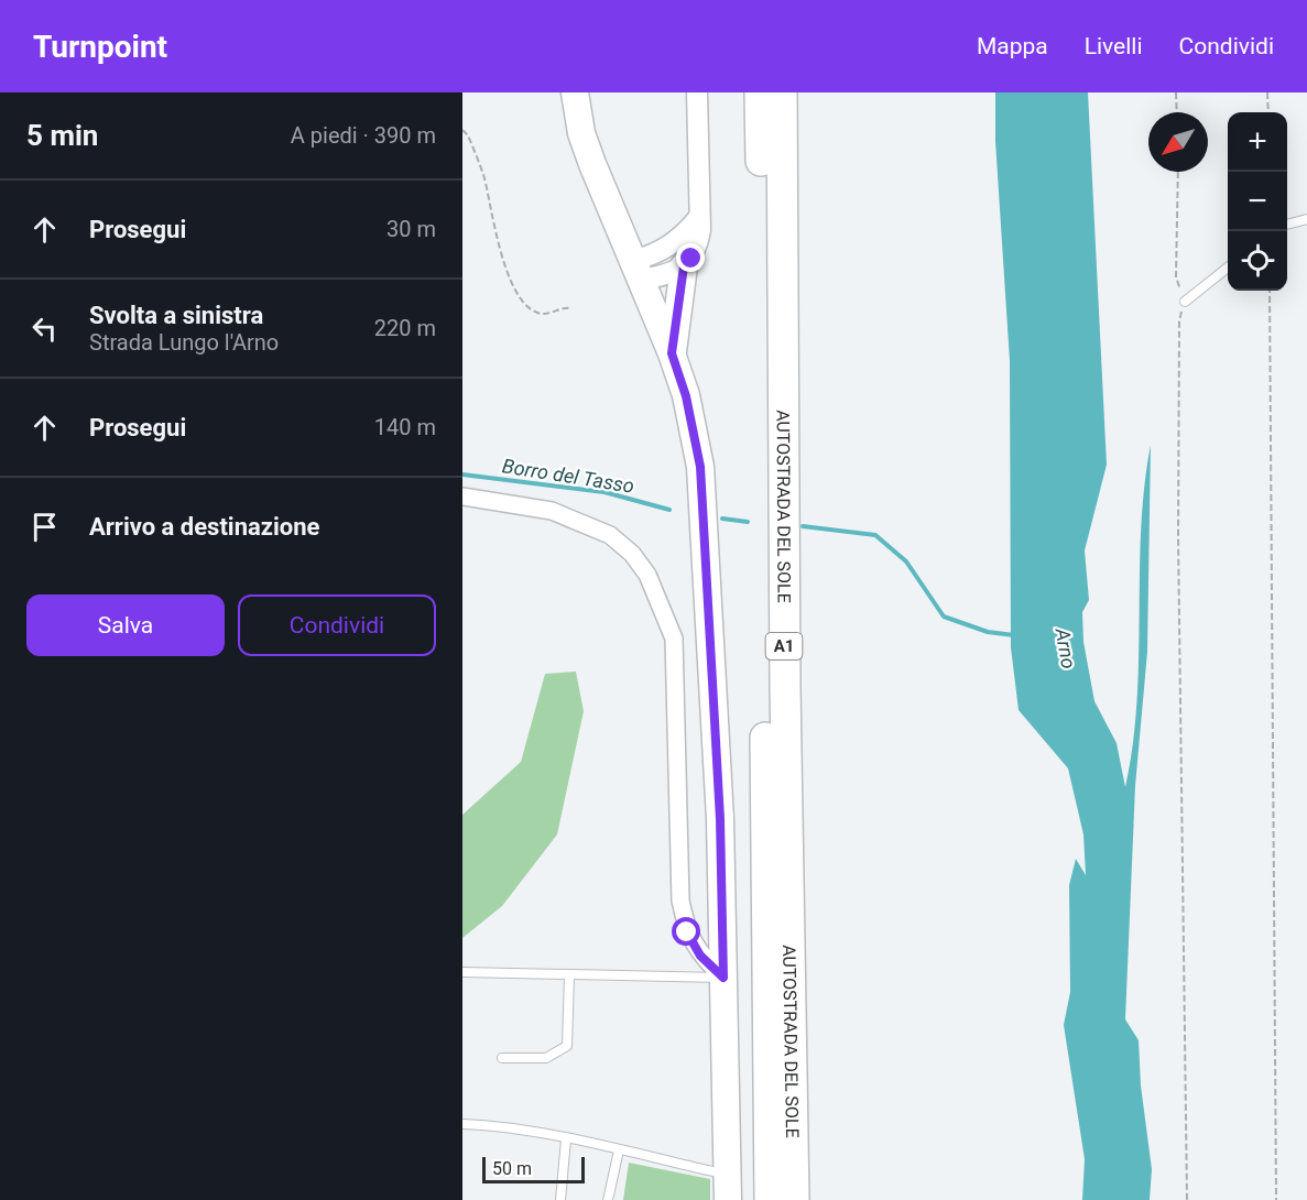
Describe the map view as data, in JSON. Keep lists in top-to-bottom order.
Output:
{
  "streets": {
    "highway": ["AUTOSTRADA DEL SOLE", "A1"]
  },
  "water": ["Borro del Tasso", "Arno"],
  "scale_bar": "50 m",
  "north": "bottom left",
  "page": {
    "header": "Turnpoint",
    "nav": ["Mappa", "Livelli", "Condividi"],
    "heading": ["5 min", "A piedi · 390 m"],
    "map_buttons": ["+", "−"],
    "list": [
      ["Prosegui", "30 m"],
      ["Svolta a sinistra", "Strada Lungo l'Arno", "220 m"],
      ["Prosegui", "140 m"],
      "Arrivo a destinazione"
    ],
    "buttons": ["Salva", "Condividi"],
    "scale": "50 m"
  }
}
